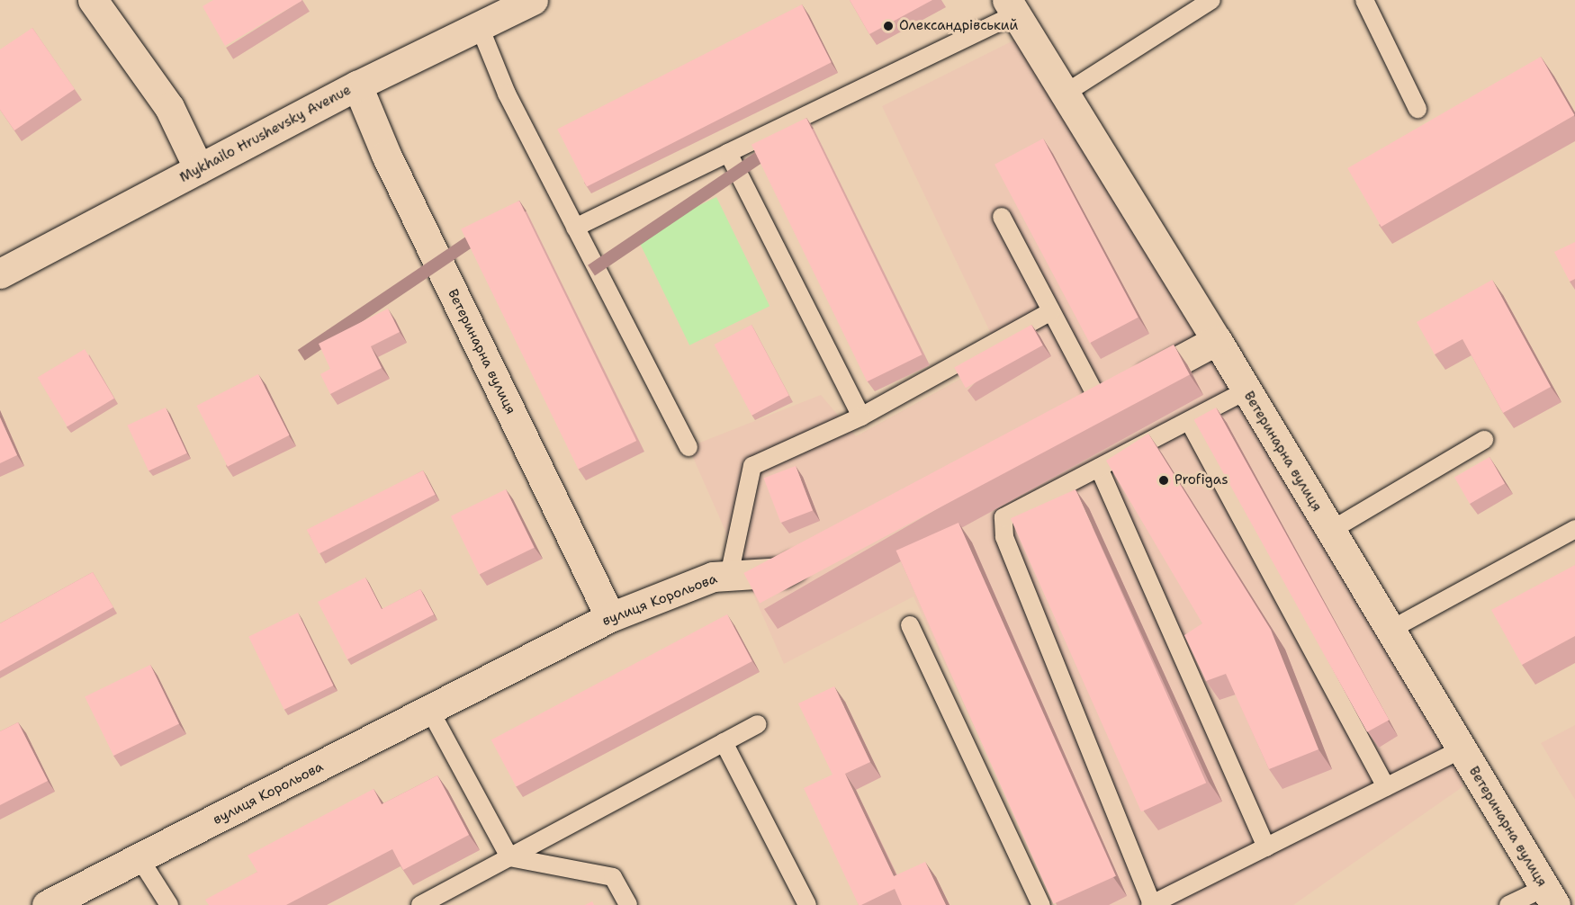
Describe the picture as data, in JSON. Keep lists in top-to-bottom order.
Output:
{
  "streets": {
    "street": ["Mykhailo Hrushevsky Avenue", "Ветеринарна вулиця", "вулиця Корольова"]
  },
  "crossings": [
    ["Mykhailo Hrushevsky Avenue", "Ветеринарна вулиця"],
    ["Ветеринарна вулиця", "вулиця Корольова"]
  ],
  "places": ["Олександрівський", "Profigas"]
}
